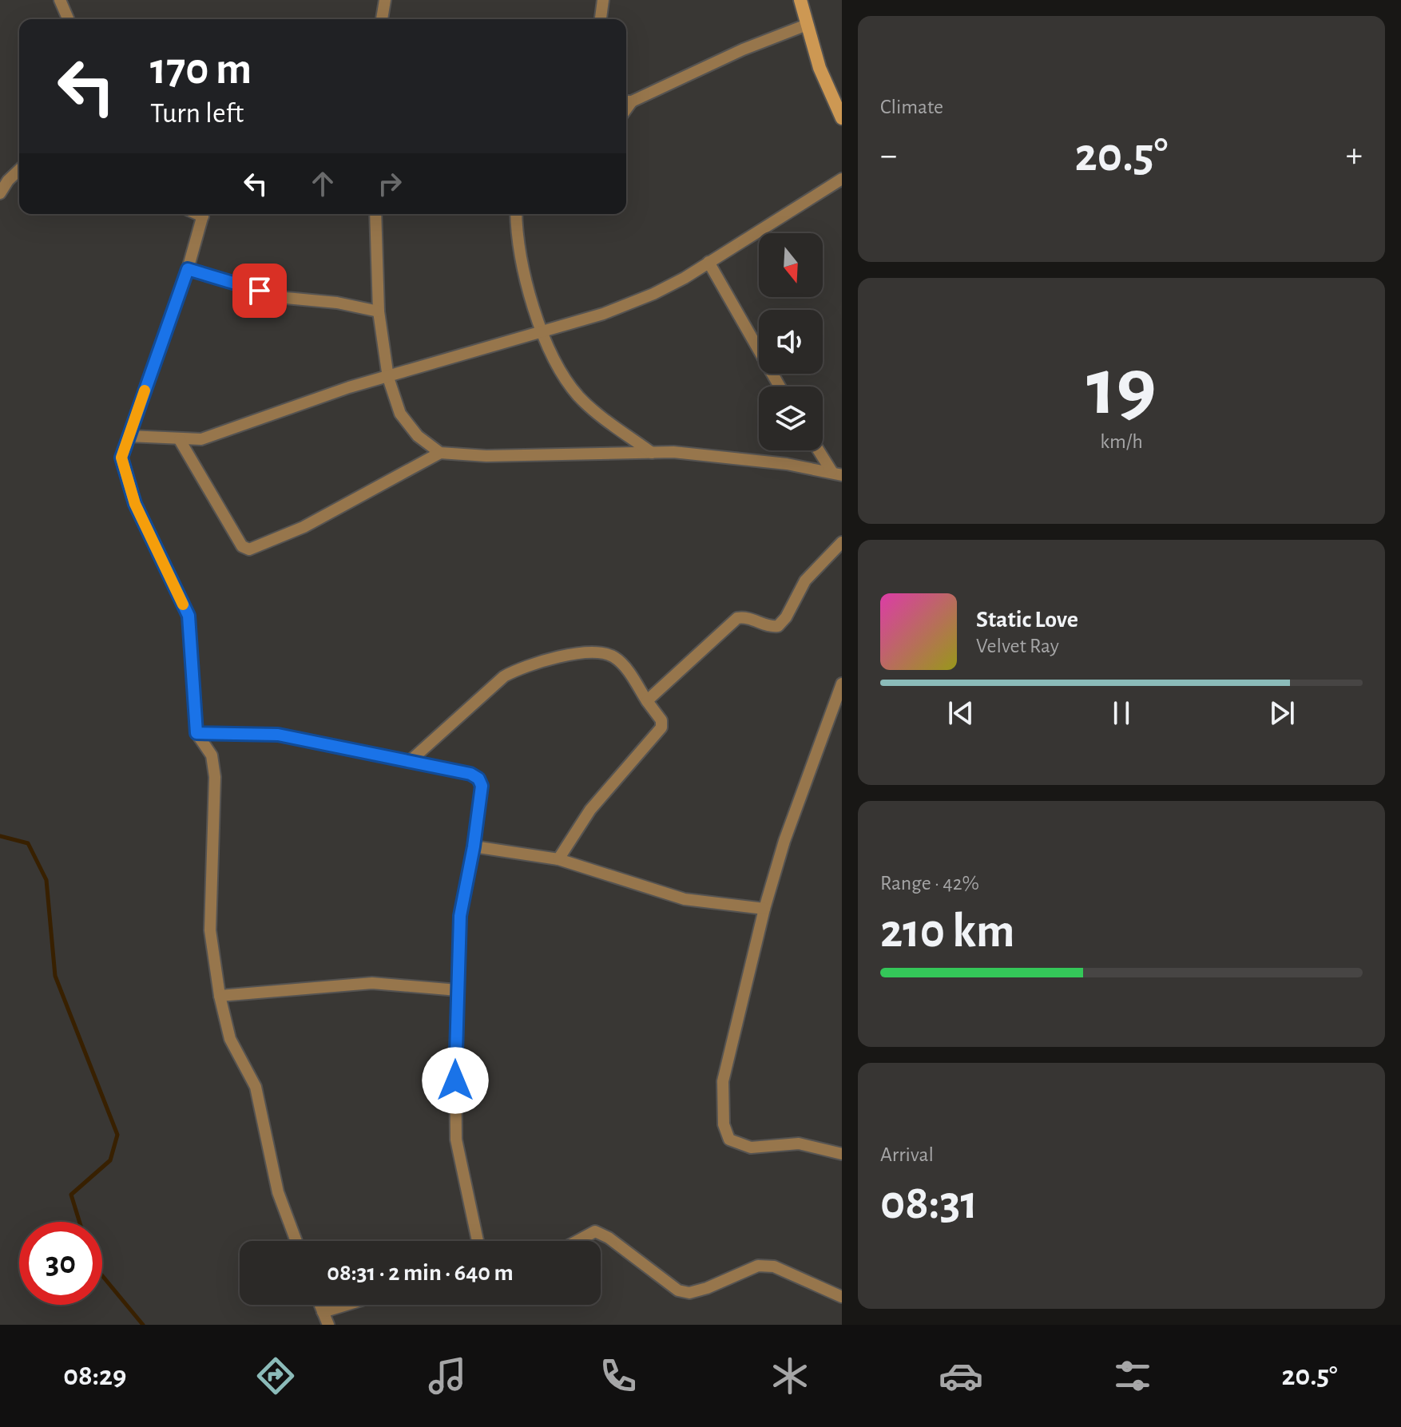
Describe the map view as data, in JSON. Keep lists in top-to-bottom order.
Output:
{
  "north": "bottom",
  "page": {
    "tile": [
      "Climate",
      ["19", "km/h"],
      ["Range · 42%", "210 km"],
      ["Arrival", "08:31"]
    ],
    "turn": ["170 m", "Turn left"],
    "heat": ["−", "20.5°", "+"],
    "song": ["Static Love", "Velvet Ray"],
    "limit": "30",
    "trip": "08:31 · 2 min · 640 m",
    "tabs": ["08:29", "20.5°"]
  }
}
